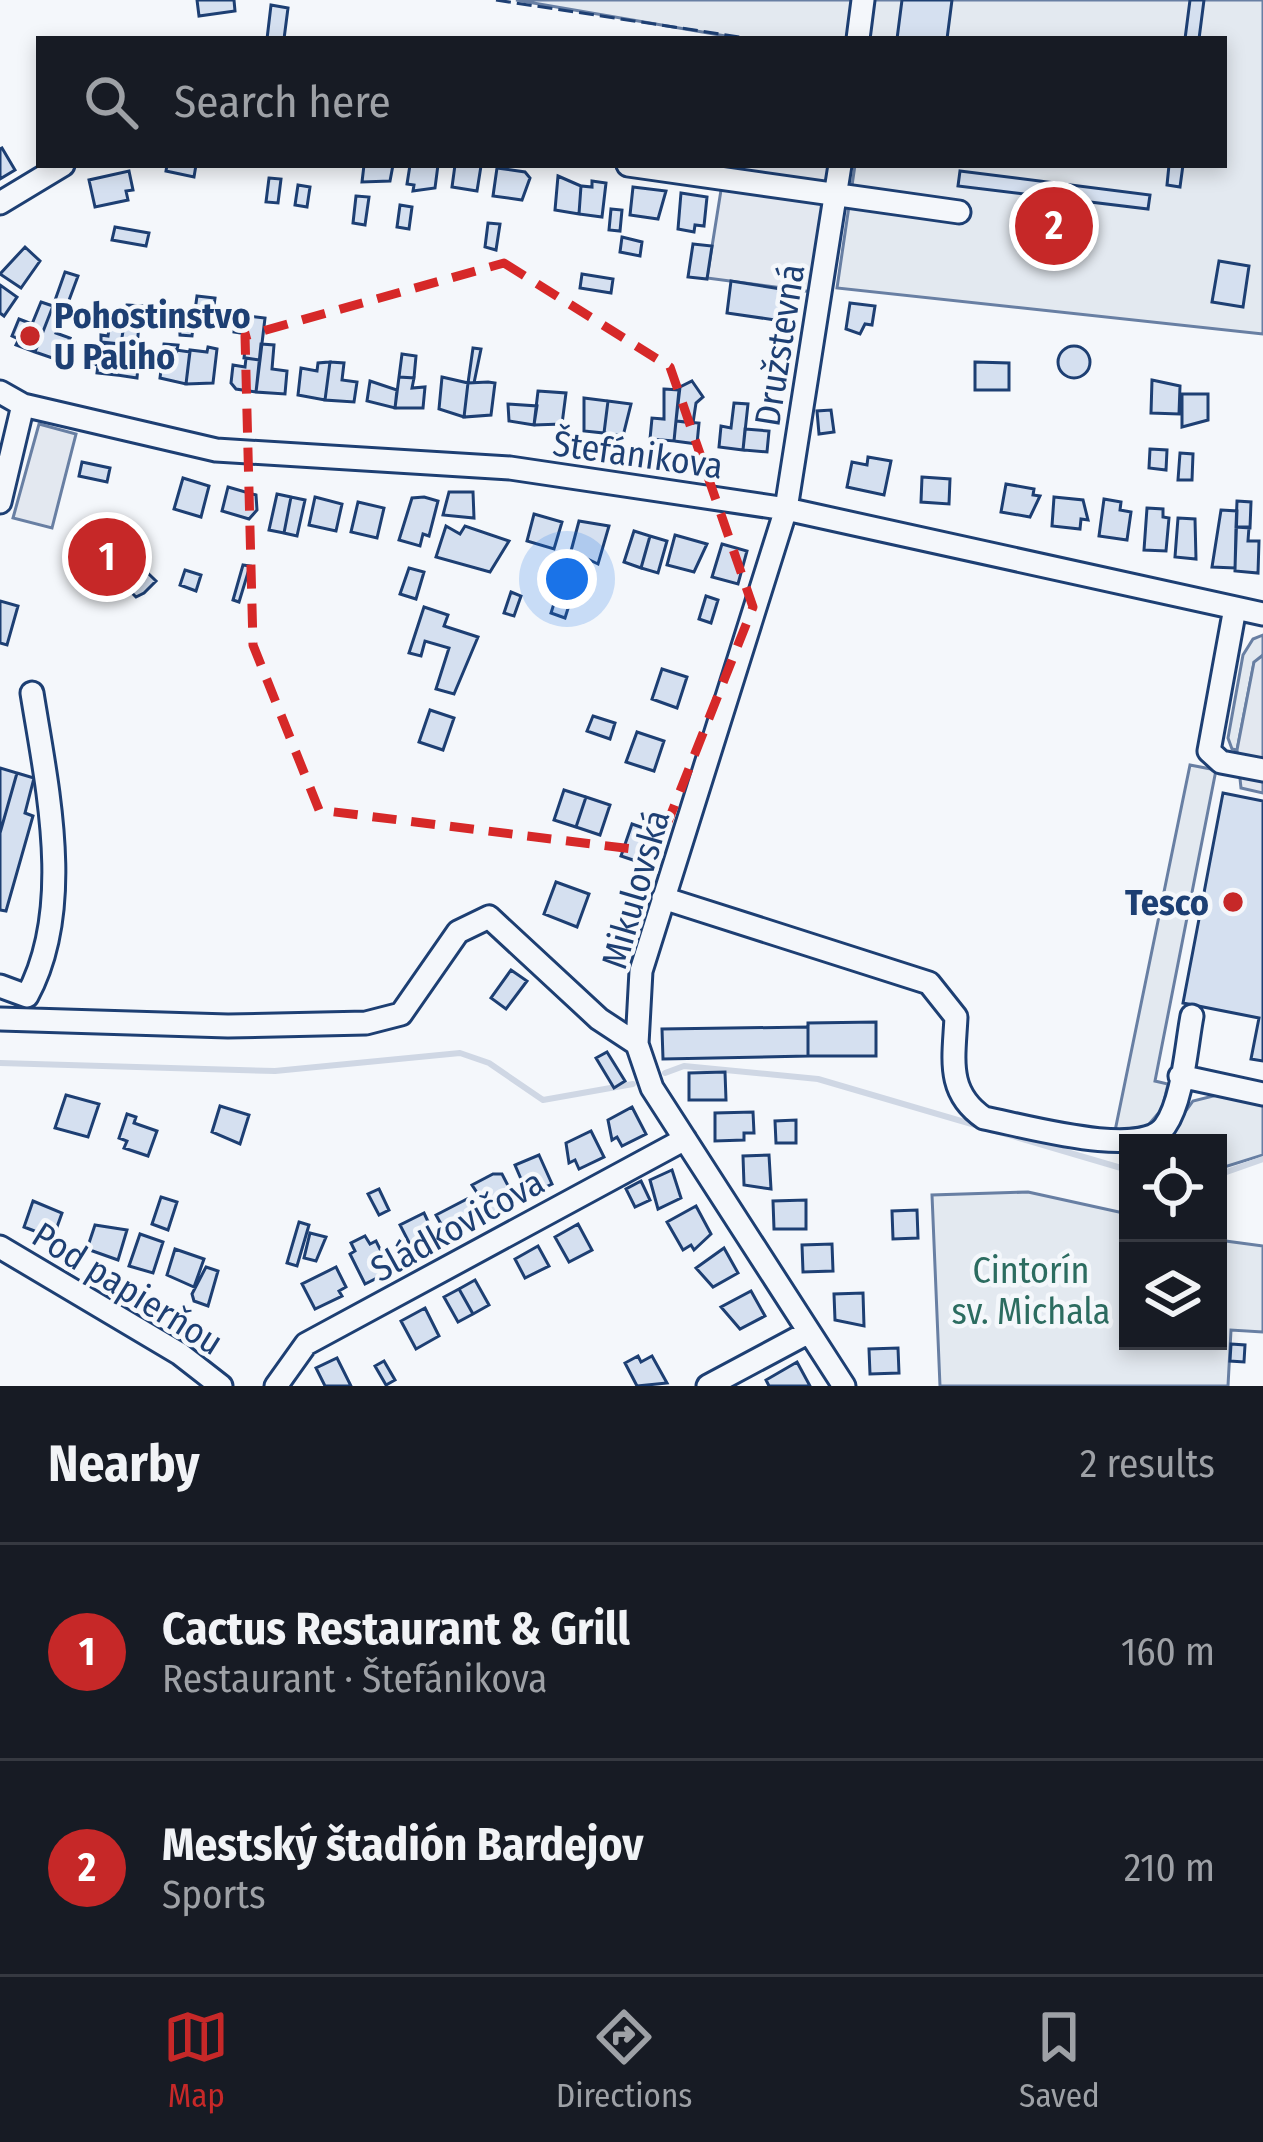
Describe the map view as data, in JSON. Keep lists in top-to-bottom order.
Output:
{
  "streets": {
    "street": [
      "Družstevná",
      "Štefánikova",
      "Mikulovská",
      "Sládkovičova",
      "Pod papierňou"
    ]
  },
  "crossings": [
    ["Družstevná", "Štefánikova"],
    ["Družstevná", "Mikulovská"],
    ["Štefánikova", "Mikulovská"],
    ["Mikulovská", "Sládkovičova"]
  ],
  "parks": ["Cintorín sv. Michala"],
  "places": ["Pohostinstvo U Paliho", "Tesco"],
  "page": {
    "search": "Search here",
    "pins": ["2", "1"],
    "heading": ["Nearby", "2 results"],
    "list": [
      {
        "mark": "1",
        "name": "Cactus Restaurant & Grill",
        "note": "Restaurant · Štefánikova",
        "value": "160 m"
      },
      {
        "mark": "2",
        "name": "Mestský štadión Bardejov",
        "note": "Sports",
        "value": "210 m"
      }
    ],
    "nav": ["Map", "Directions", "Saved"]
  }
}
